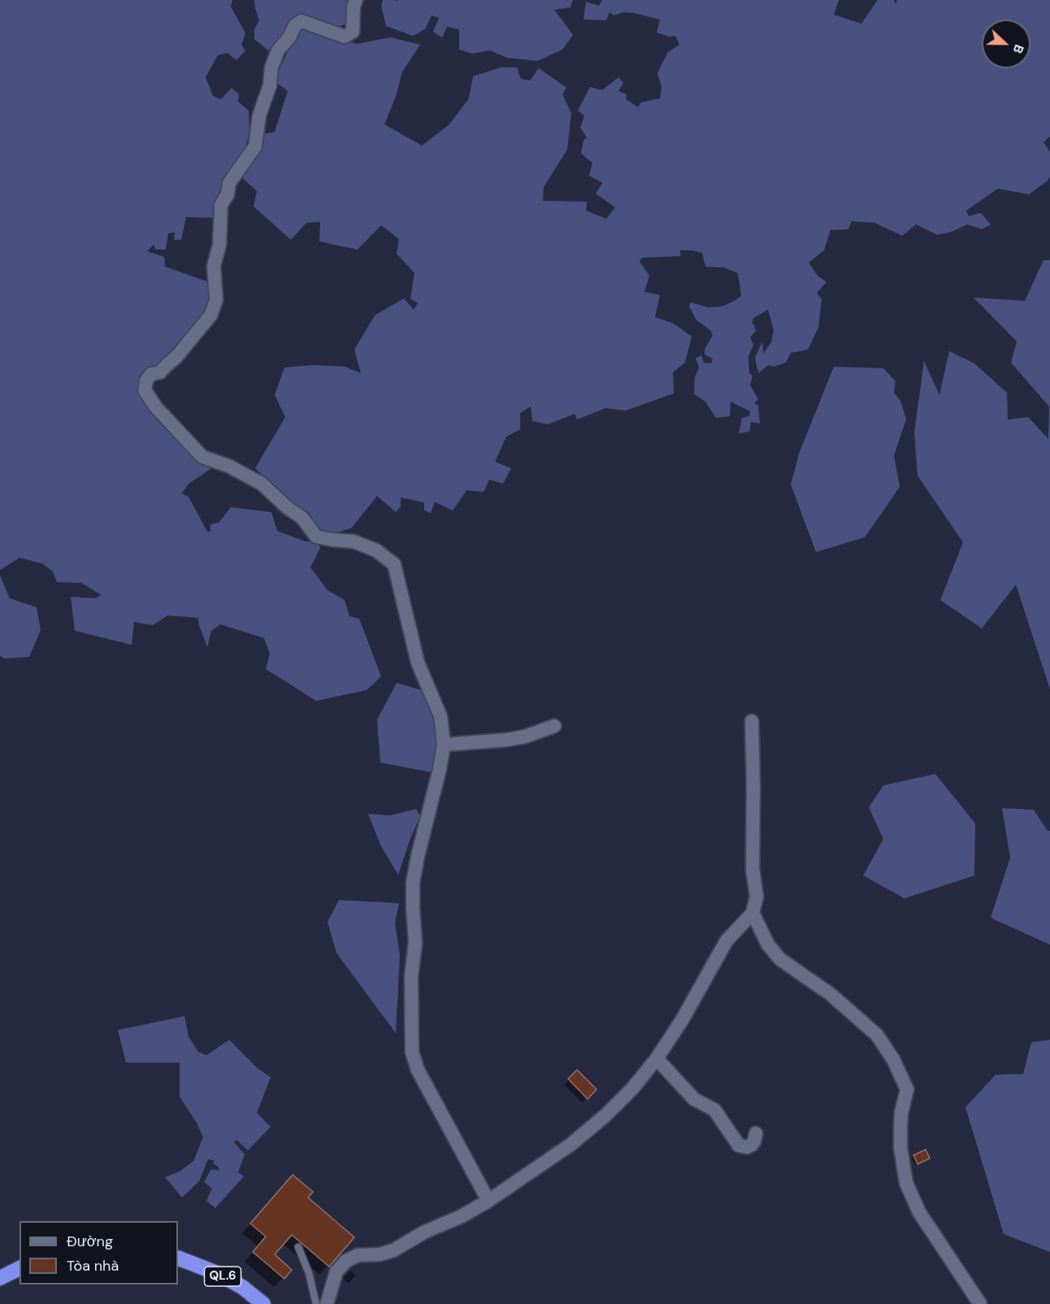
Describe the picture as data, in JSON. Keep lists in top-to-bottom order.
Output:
{
  "streets": {
    "highway": ["QL.6"]
  },
  "legend": ["Đường", "Tòa nhà"],
  "north": "right"
}
